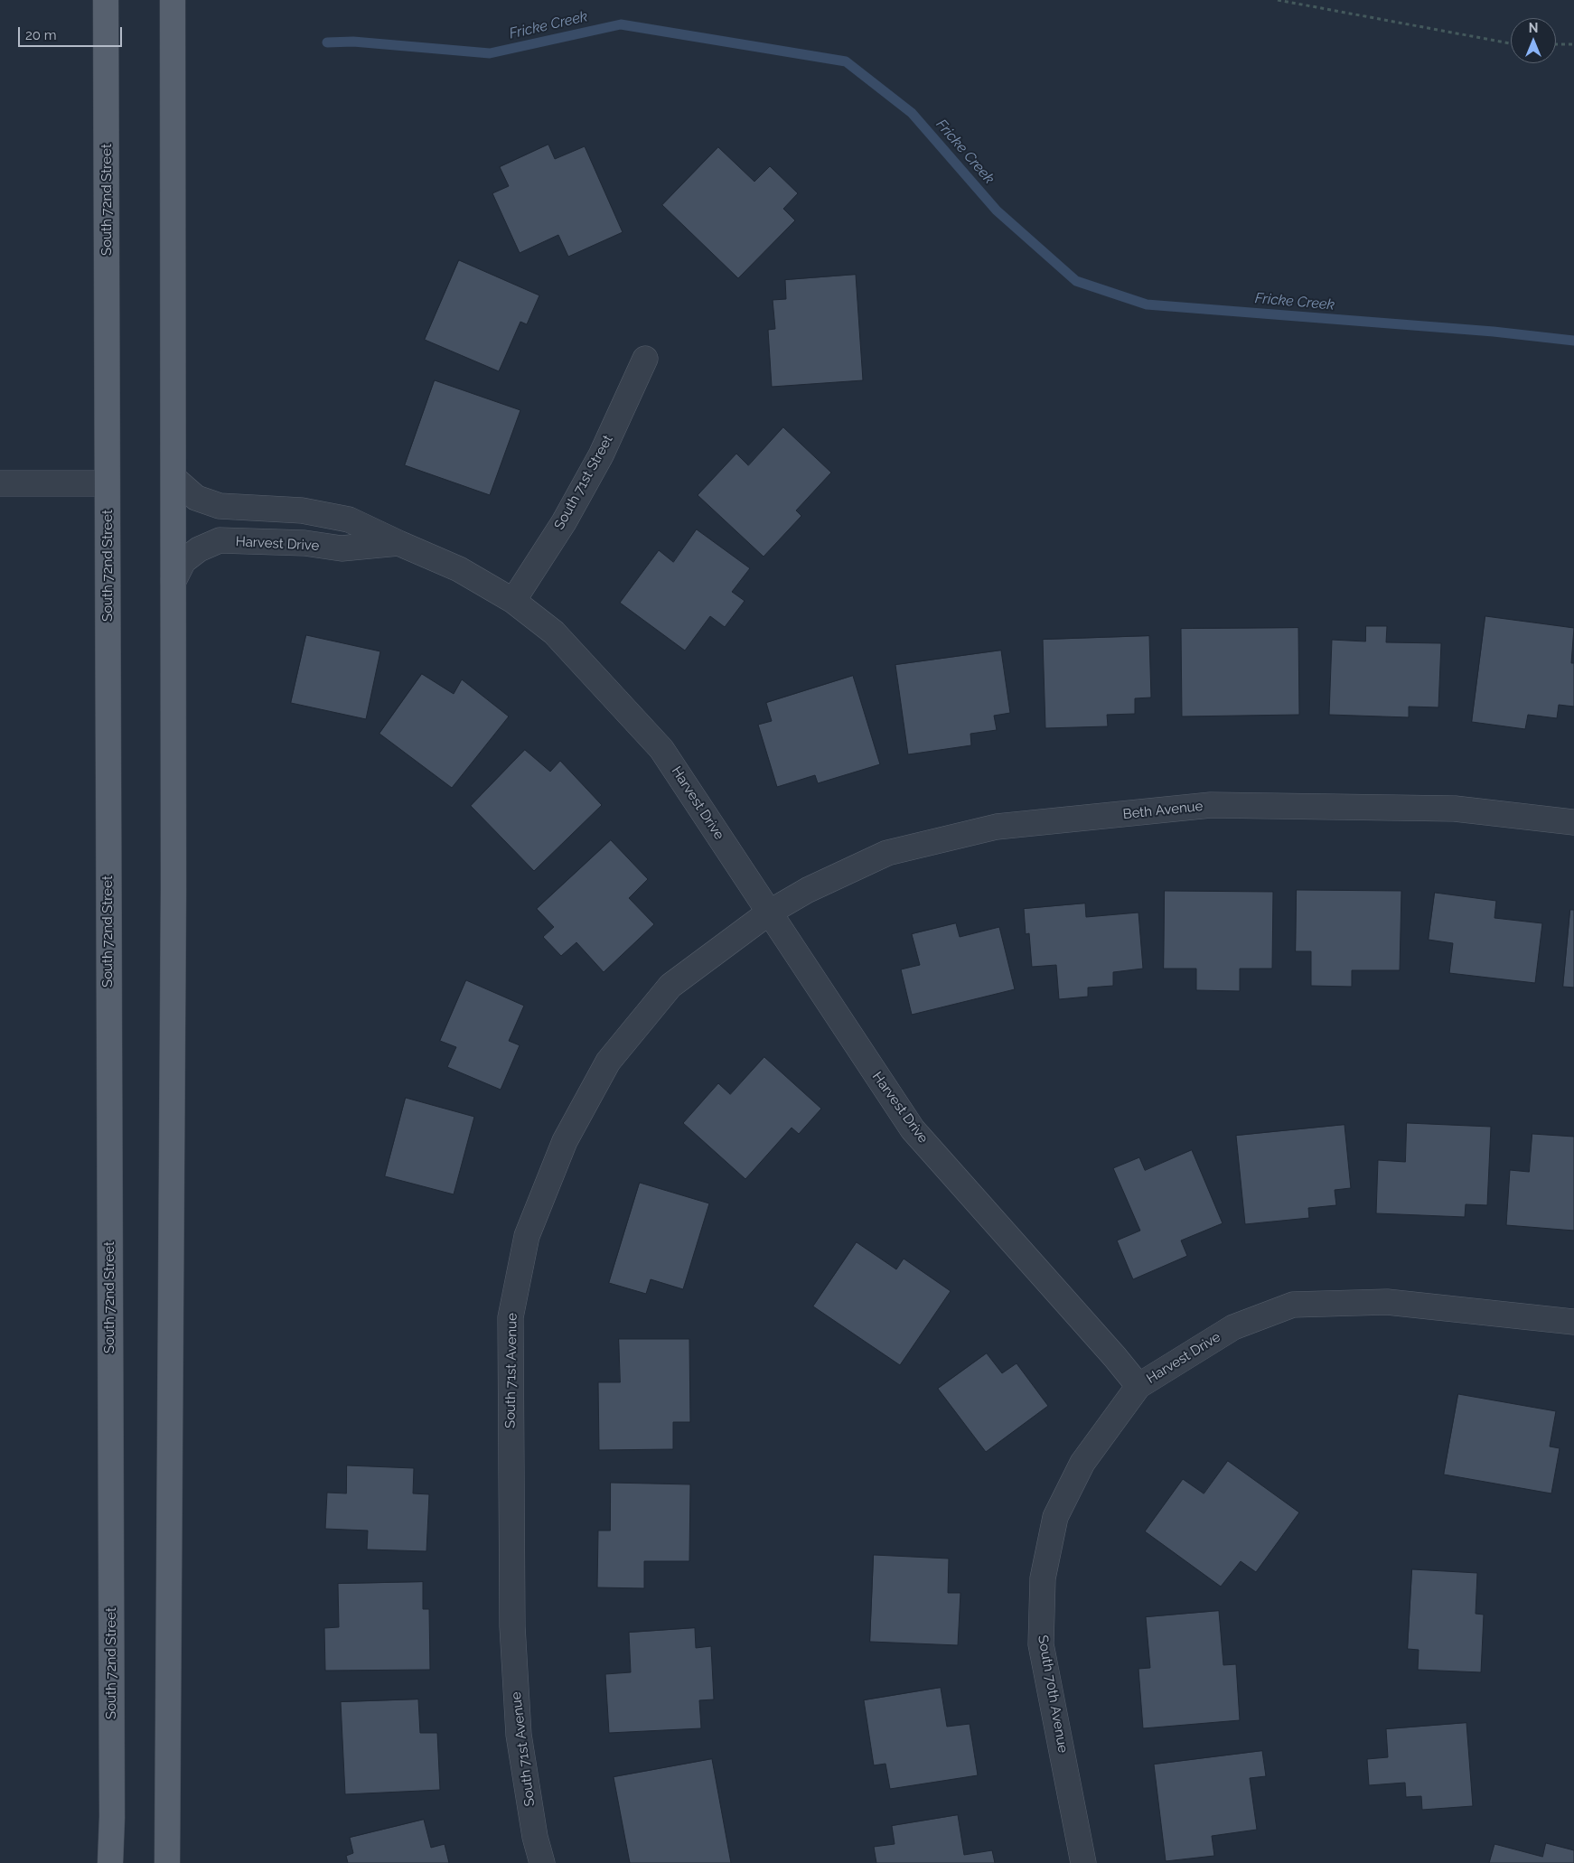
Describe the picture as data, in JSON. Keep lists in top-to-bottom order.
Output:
{
  "streets": {
    "main road": ["South 72nd Street"],
    "street": [
      "South 71st Street",
      "Harvest Drive",
      "Beth Avenue",
      "South 71st Avenue",
      "South 70th Avenue"
    ]
  },
  "crossings": [
    ["South 71st Street", "Harvest Drive"],
    ["Harvest Drive", "Beth Avenue"],
    ["Harvest Drive", "South 71st Avenue"],
    ["Harvest Drive", "South 70th Avenue"],
    ["Beth Avenue", "South 71st Avenue"]
  ],
  "water": ["Fricke Creek"],
  "scale_bar": "20 m",
  "north": "top"
}
